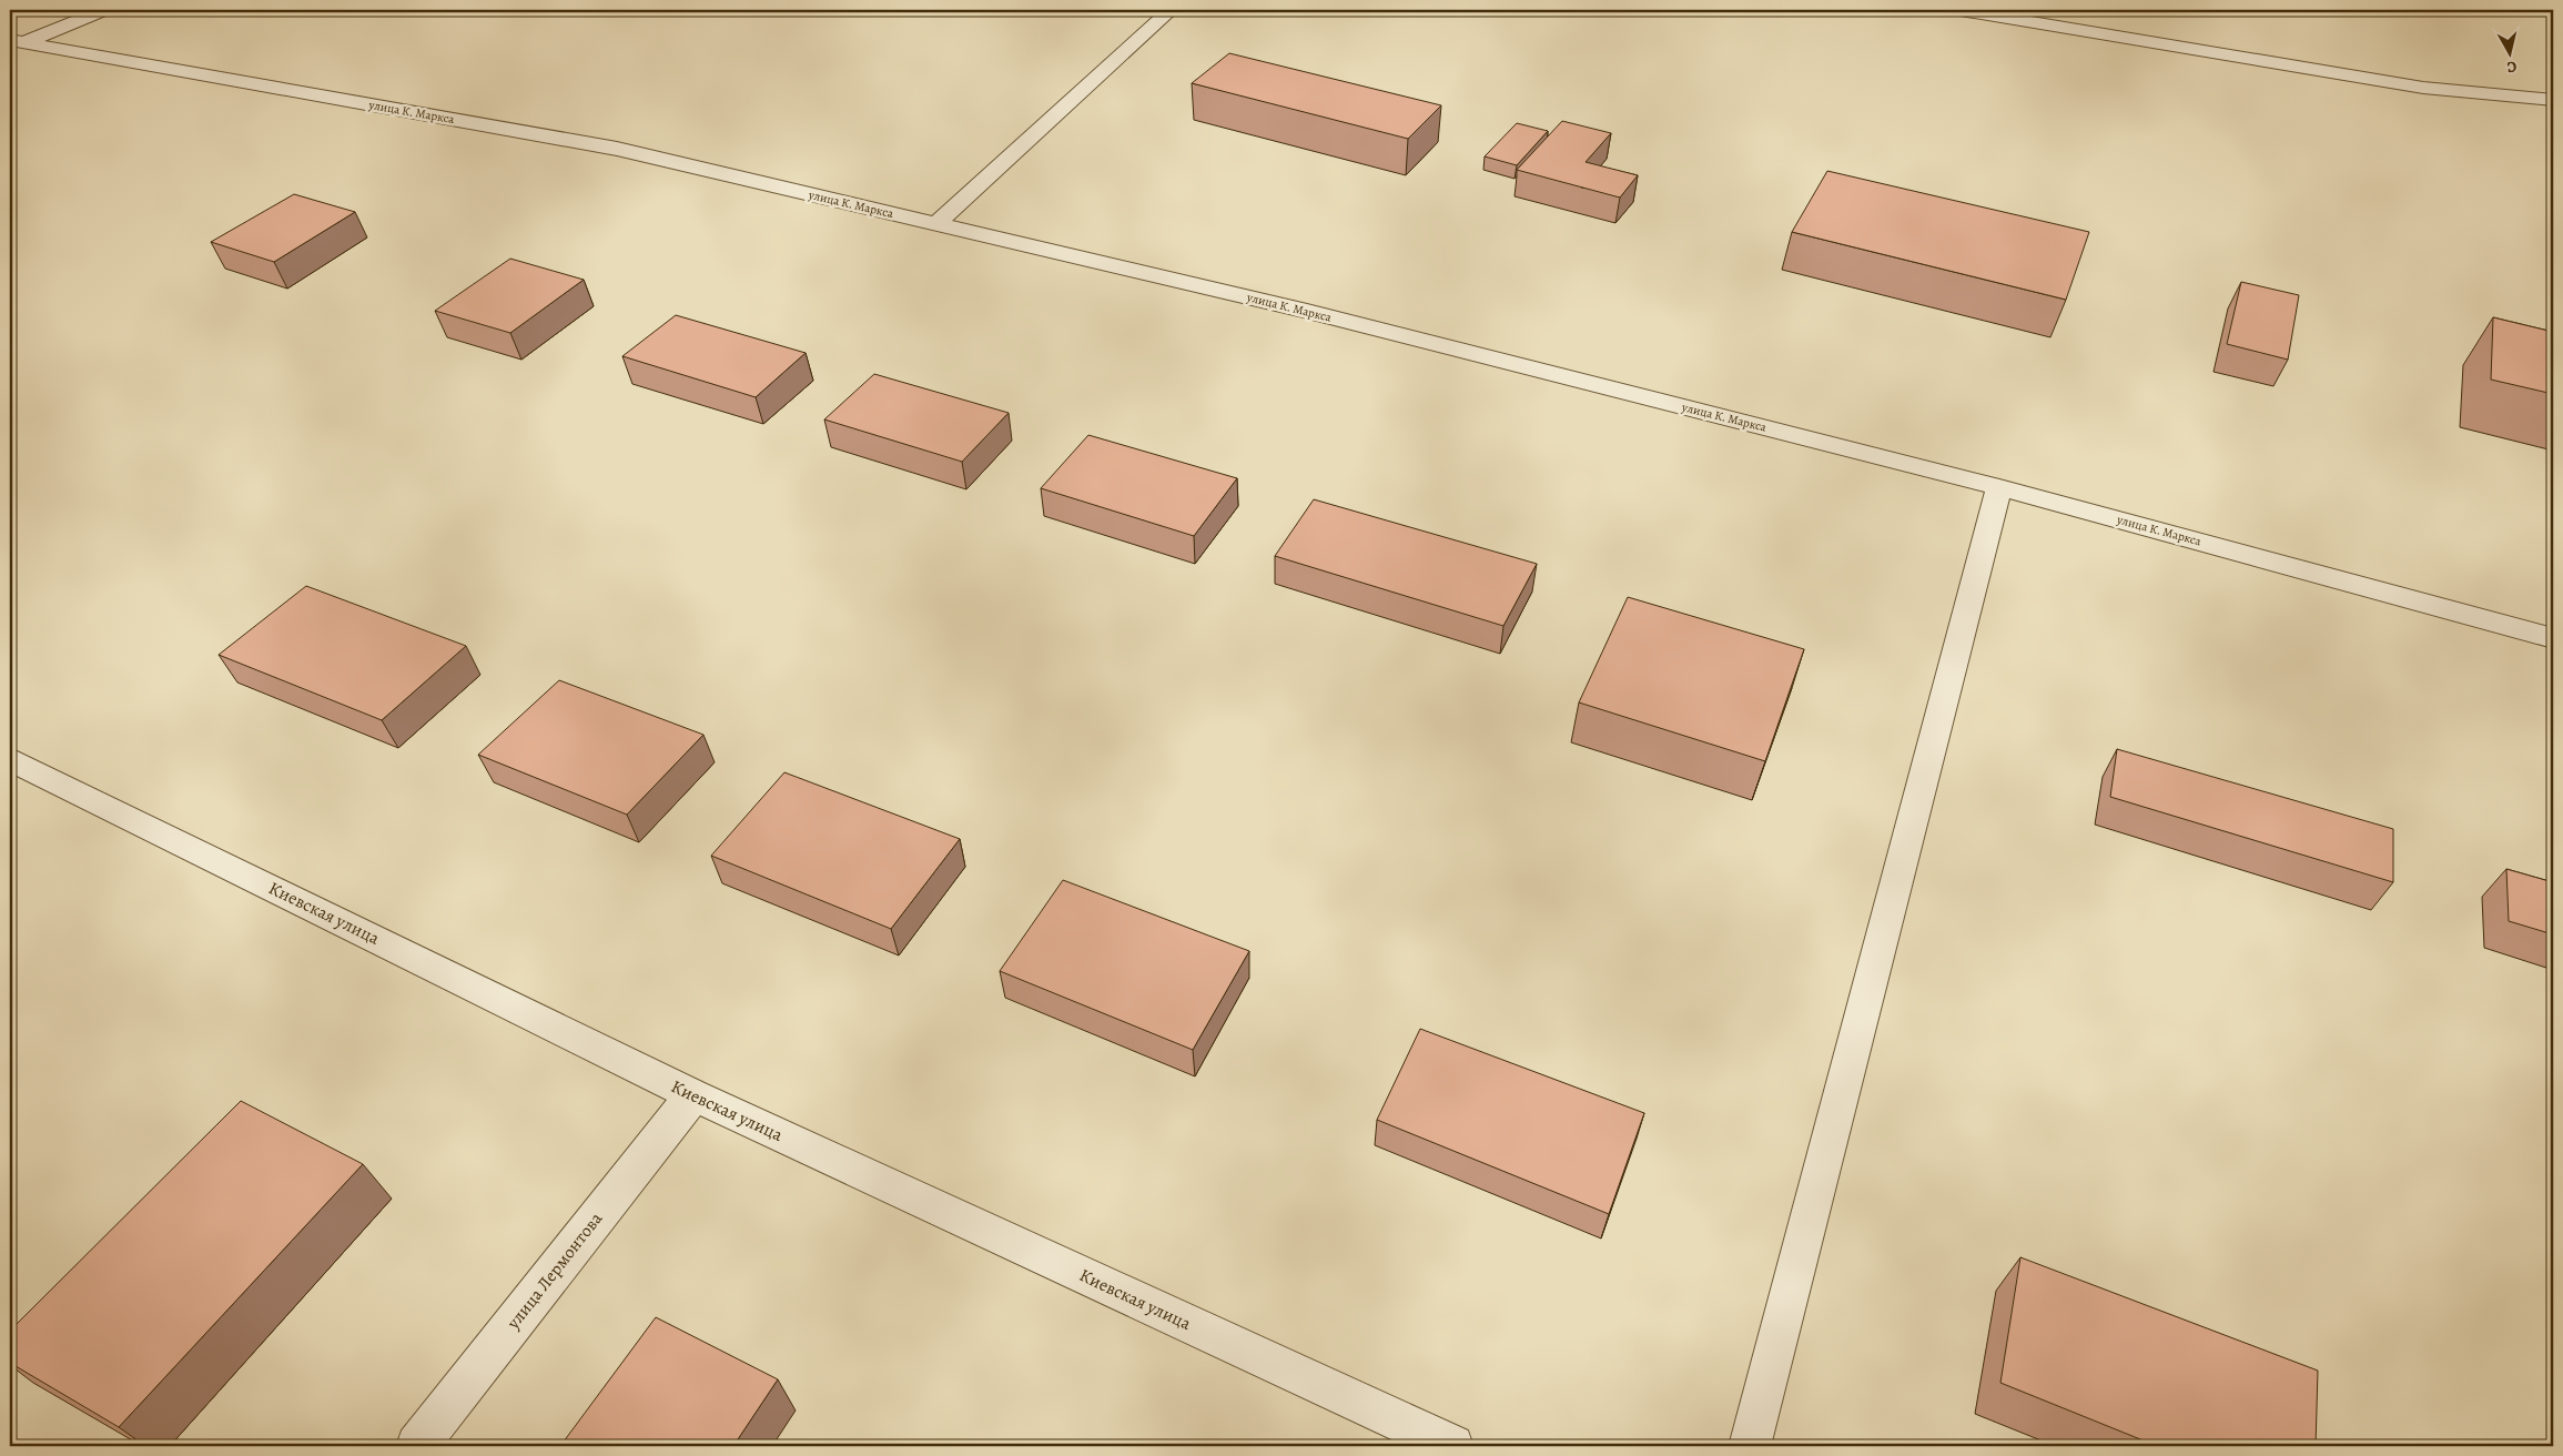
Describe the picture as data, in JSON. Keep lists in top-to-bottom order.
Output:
{
  "streets": {
    "street": ["улица К. Маркса", "Киевская улица", "улица Лермонтова"]
  },
  "crossings": [
    ["Киевская улица", "улица Лермонтова"]
  ],
  "north": "bottom"
}
